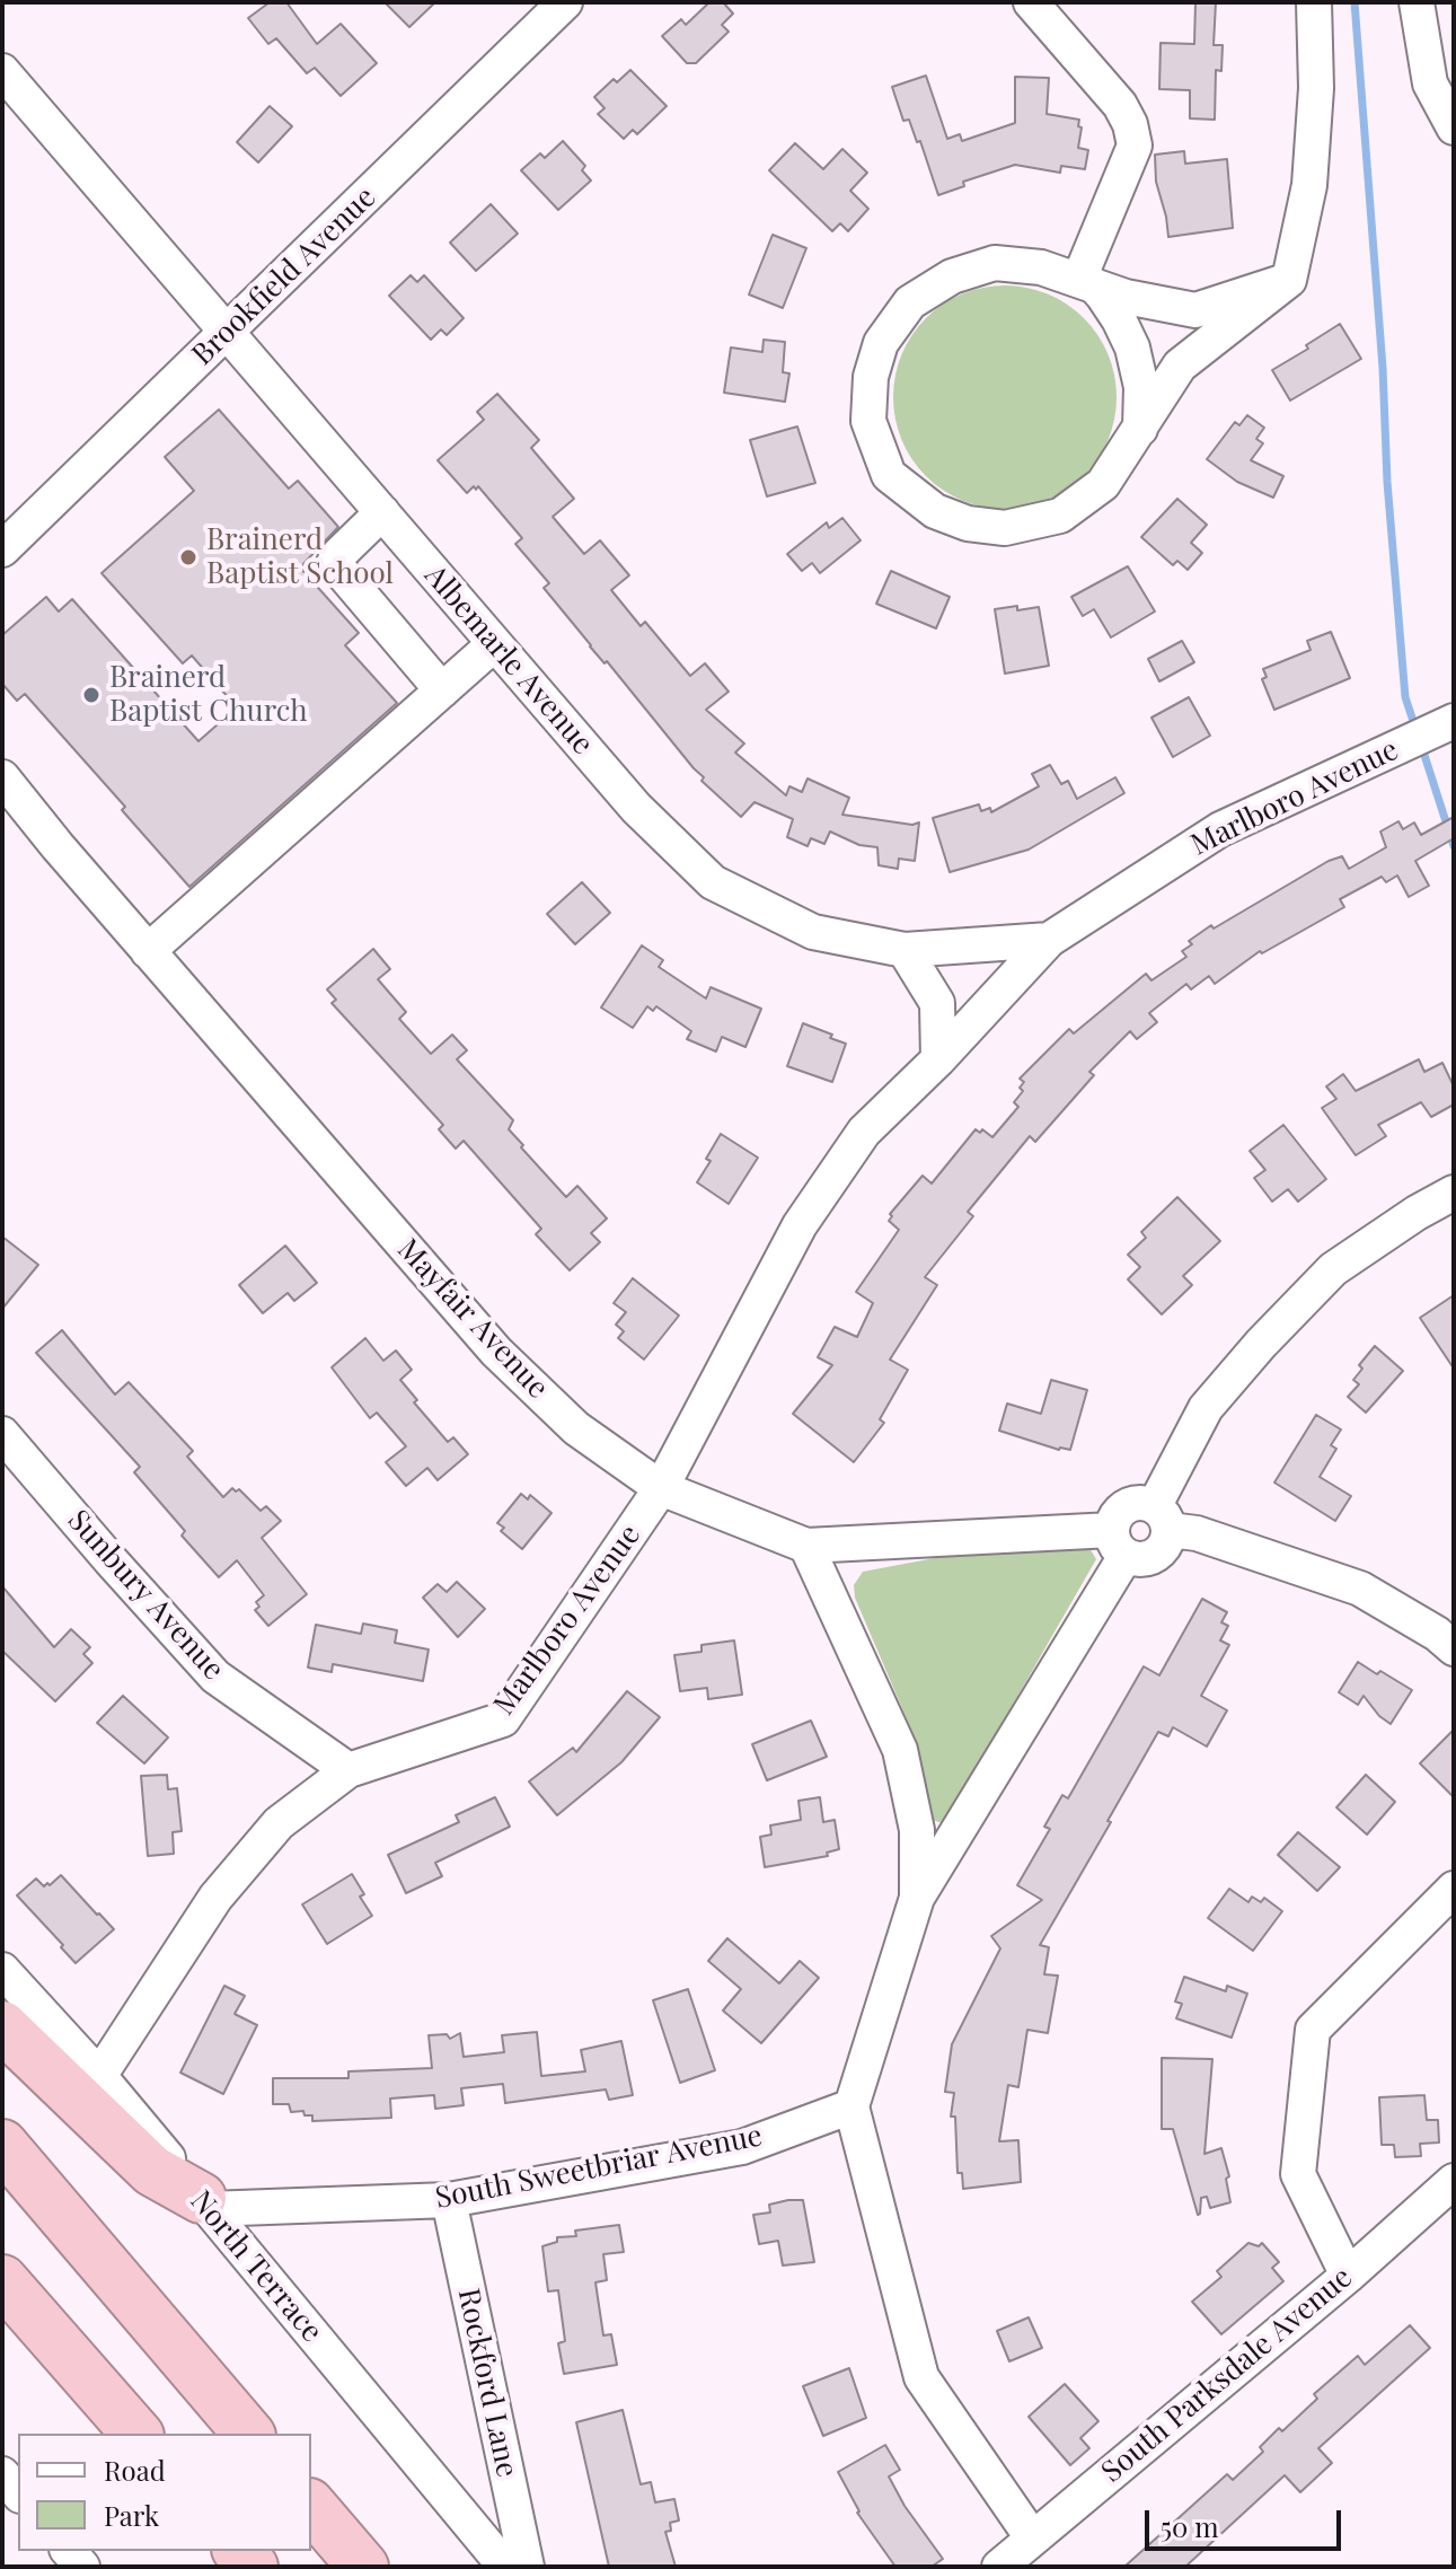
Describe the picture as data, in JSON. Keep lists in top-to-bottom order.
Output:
{
  "streets": {
    "street": [
      "Brookfield Avenue",
      "Albemarle Avenue",
      "Marlboro Avenue",
      "Mayfair Avenue",
      "Sunbury Avenue",
      "South Sweetbriar Avenue",
      "North Terrace",
      "South Parksdale Avenue",
      "Rockford Lane"
    ]
  },
  "crossings": [
    ["Brookfield Avenue", "Albemarle Avenue"],
    ["Albemarle Avenue", "Marlboro Avenue"],
    ["Marlboro Avenue", "Mayfair Avenue"],
    ["Marlboro Avenue", "Sunbury Avenue"],
    ["Marlboro Avenue", "North Terrace"],
    ["South Sweetbriar Avenue", "North Terrace"],
    ["South Sweetbriar Avenue", "Rockford Lane"]
  ],
  "places": ["Brainerd Baptist School", "Brainerd Baptist Church"],
  "legend": ["Road", "Park"],
  "scale_bar": "50 m"
}
